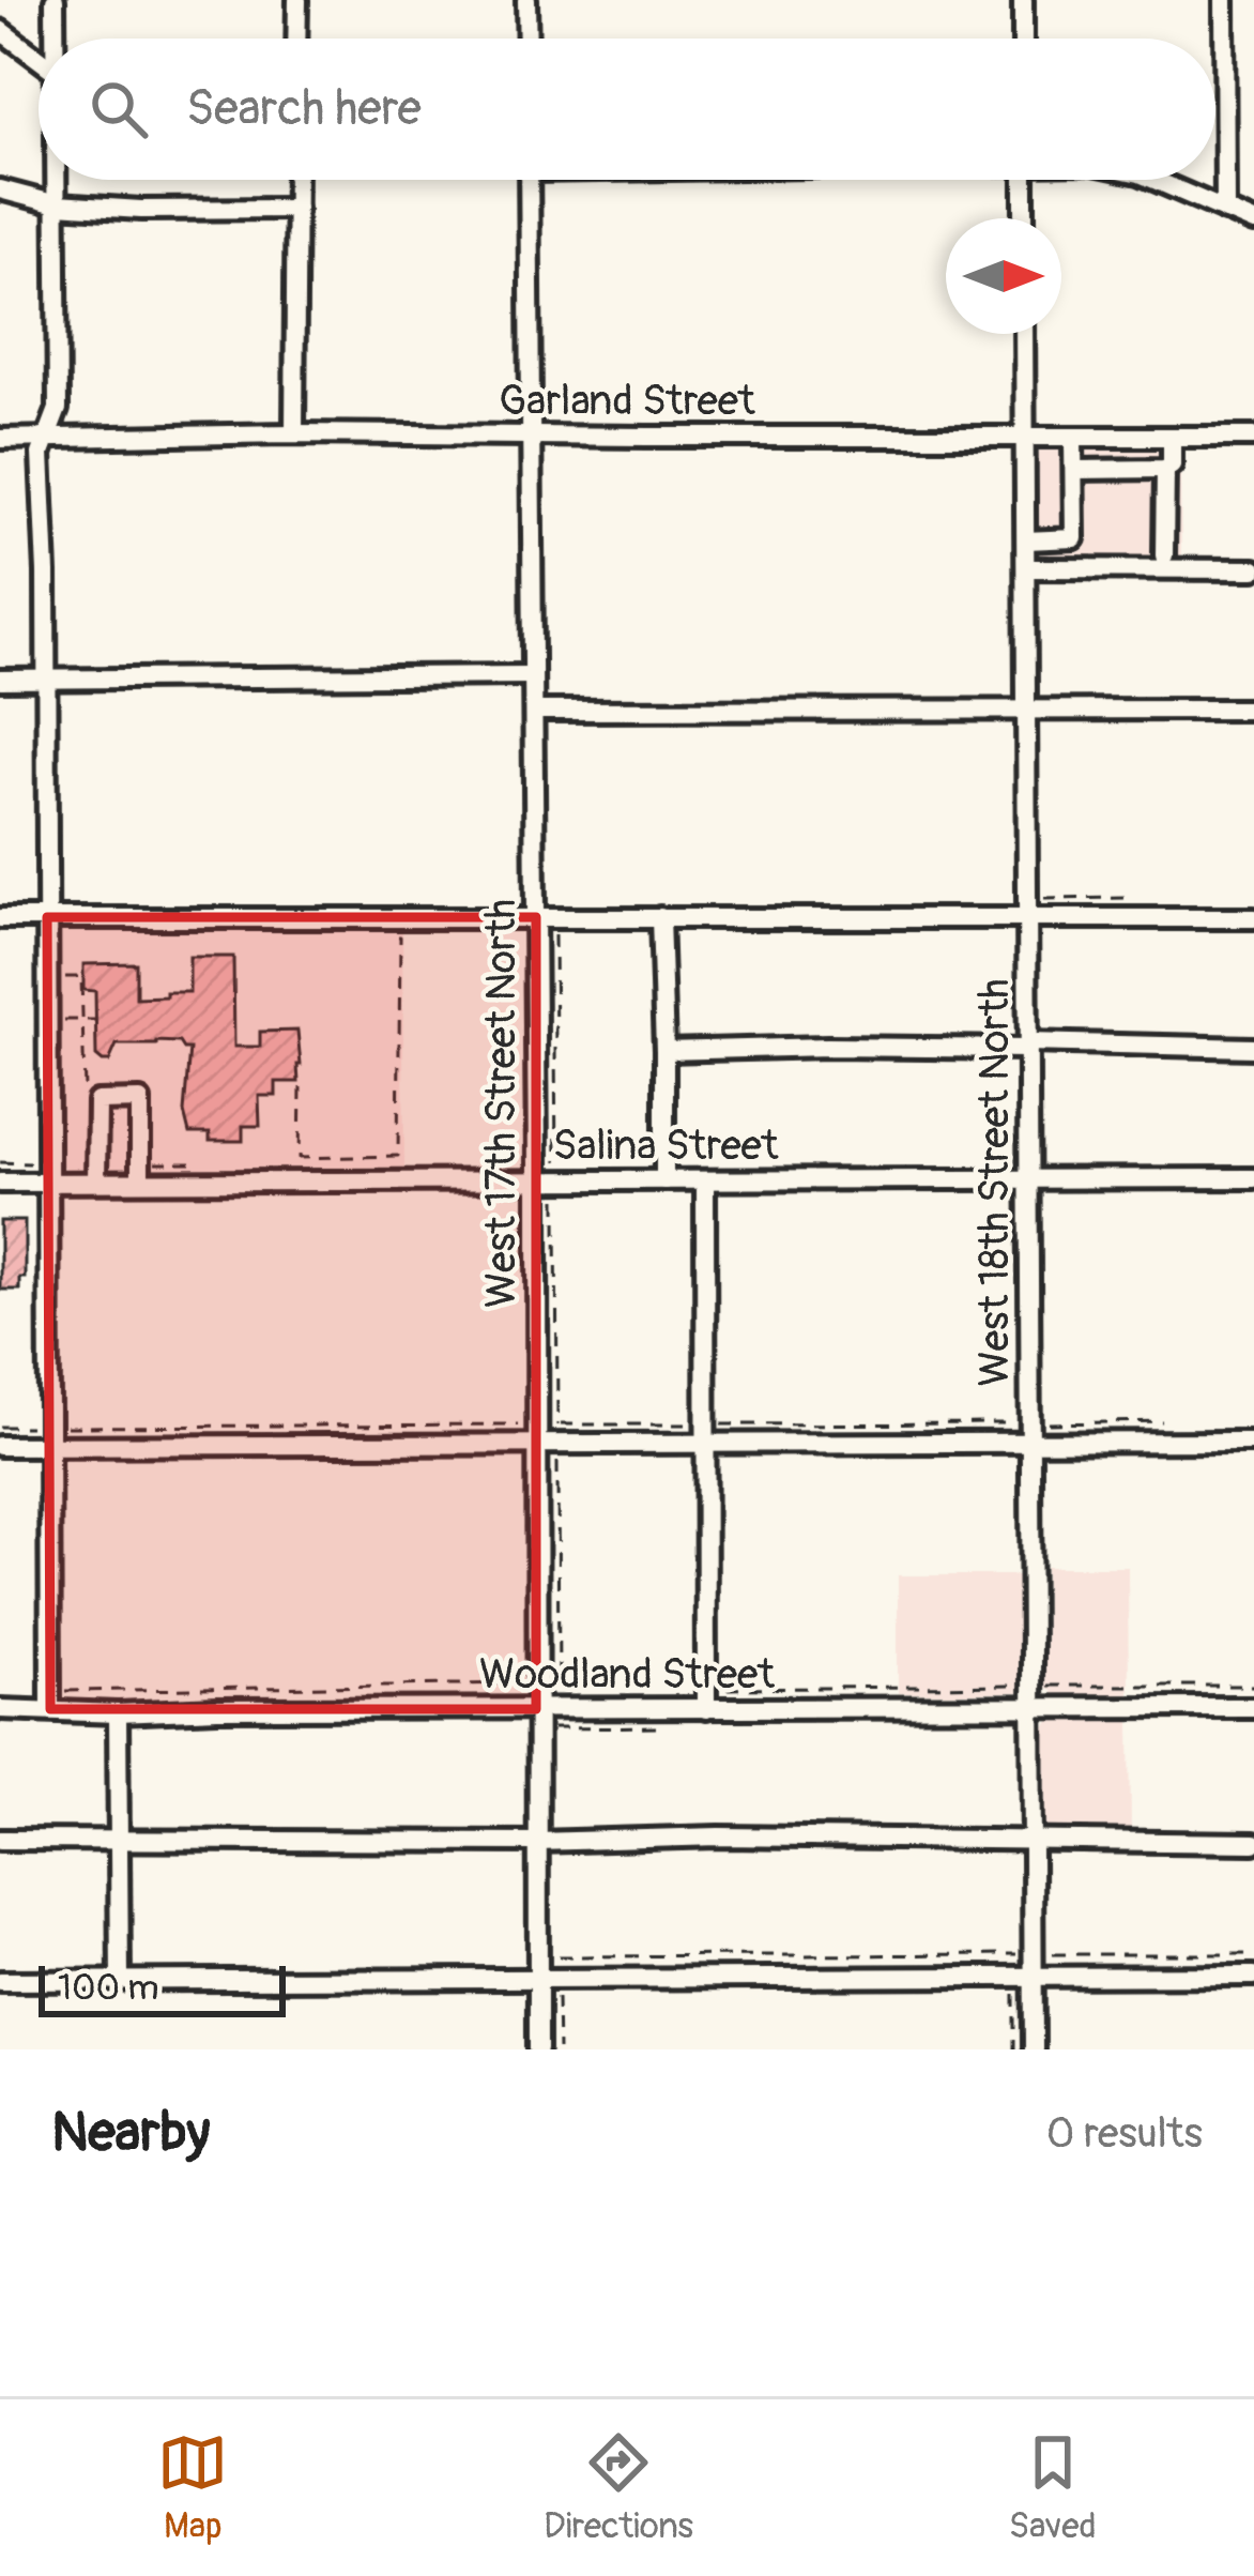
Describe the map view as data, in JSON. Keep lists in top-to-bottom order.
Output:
{
  "streets": {
    "street": [
      "Garland Street",
      "West 17th Street North",
      "Salina Street",
      "West 18th Street North",
      "Woodland Street"
    ]
  },
  "crossings": [
    ["Garland Street", "West 17th Street North"],
    ["Garland Street", "West 18th Street North"],
    ["West 17th Street North", "Salina Street"],
    ["West 17th Street North", "Woodland Street"],
    ["Salina Street", "West 18th Street North"],
    ["West 18th Street North", "Woodland Street"]
  ],
  "scale_bar": "100 m",
  "north": "right",
  "page": {
    "search": "Search here",
    "scale": "100 m",
    "heading": ["Nearby", "0 results"],
    "nav": ["Map", "Directions", "Saved"]
  }
}
